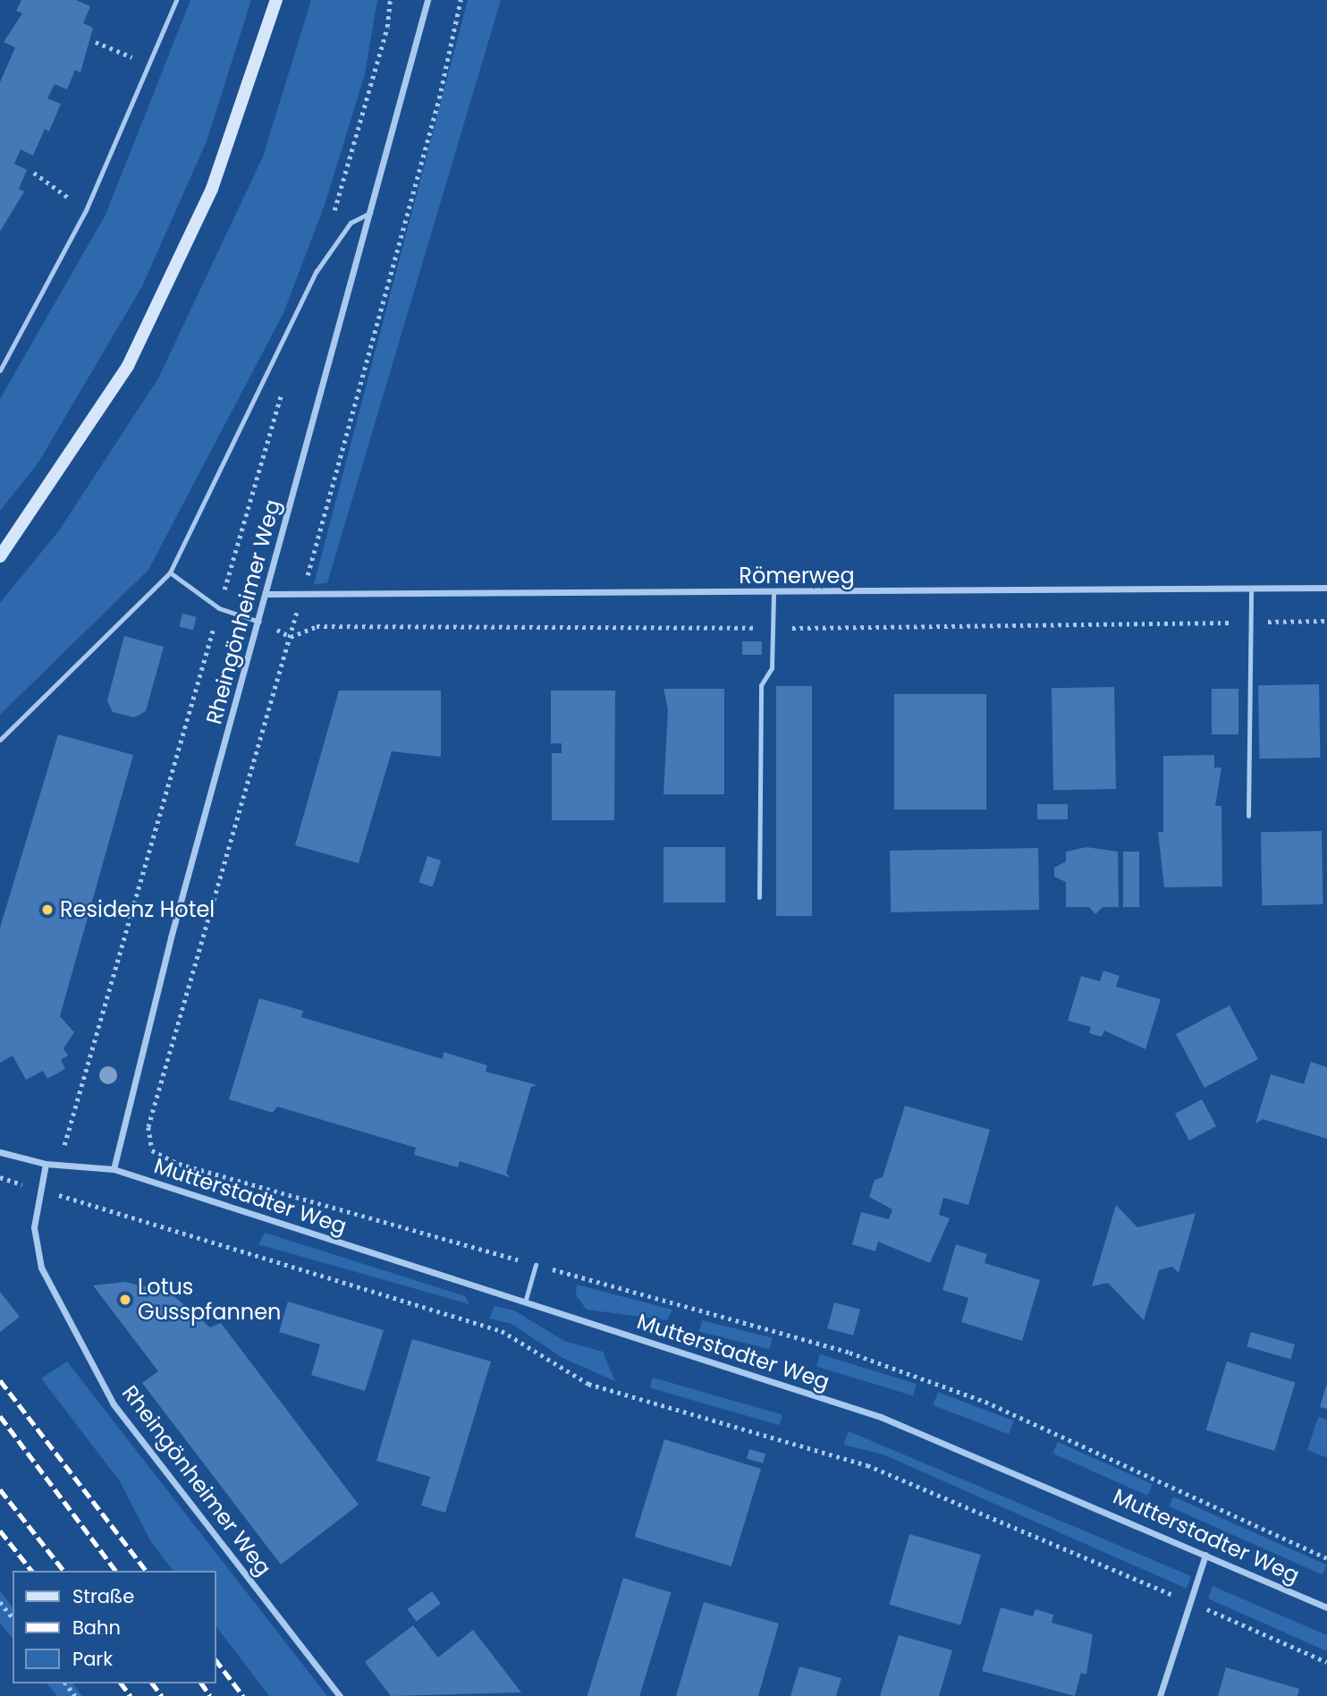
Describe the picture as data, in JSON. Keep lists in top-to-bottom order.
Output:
{
  "streets": {
    "street": ["Römerweg", "Rheingönheimer Weg", "Mutterstadter Weg"]
  },
  "crossings": [
    ["Römerweg", "Rheingönheimer Weg"],
    ["Rheingönheimer Weg", "Mutterstadter Weg"]
  ],
  "places": ["Residenz Hotel", "Lotus Gusspfannen"],
  "legend": ["Straße", "Bahn", "Park"]
}
